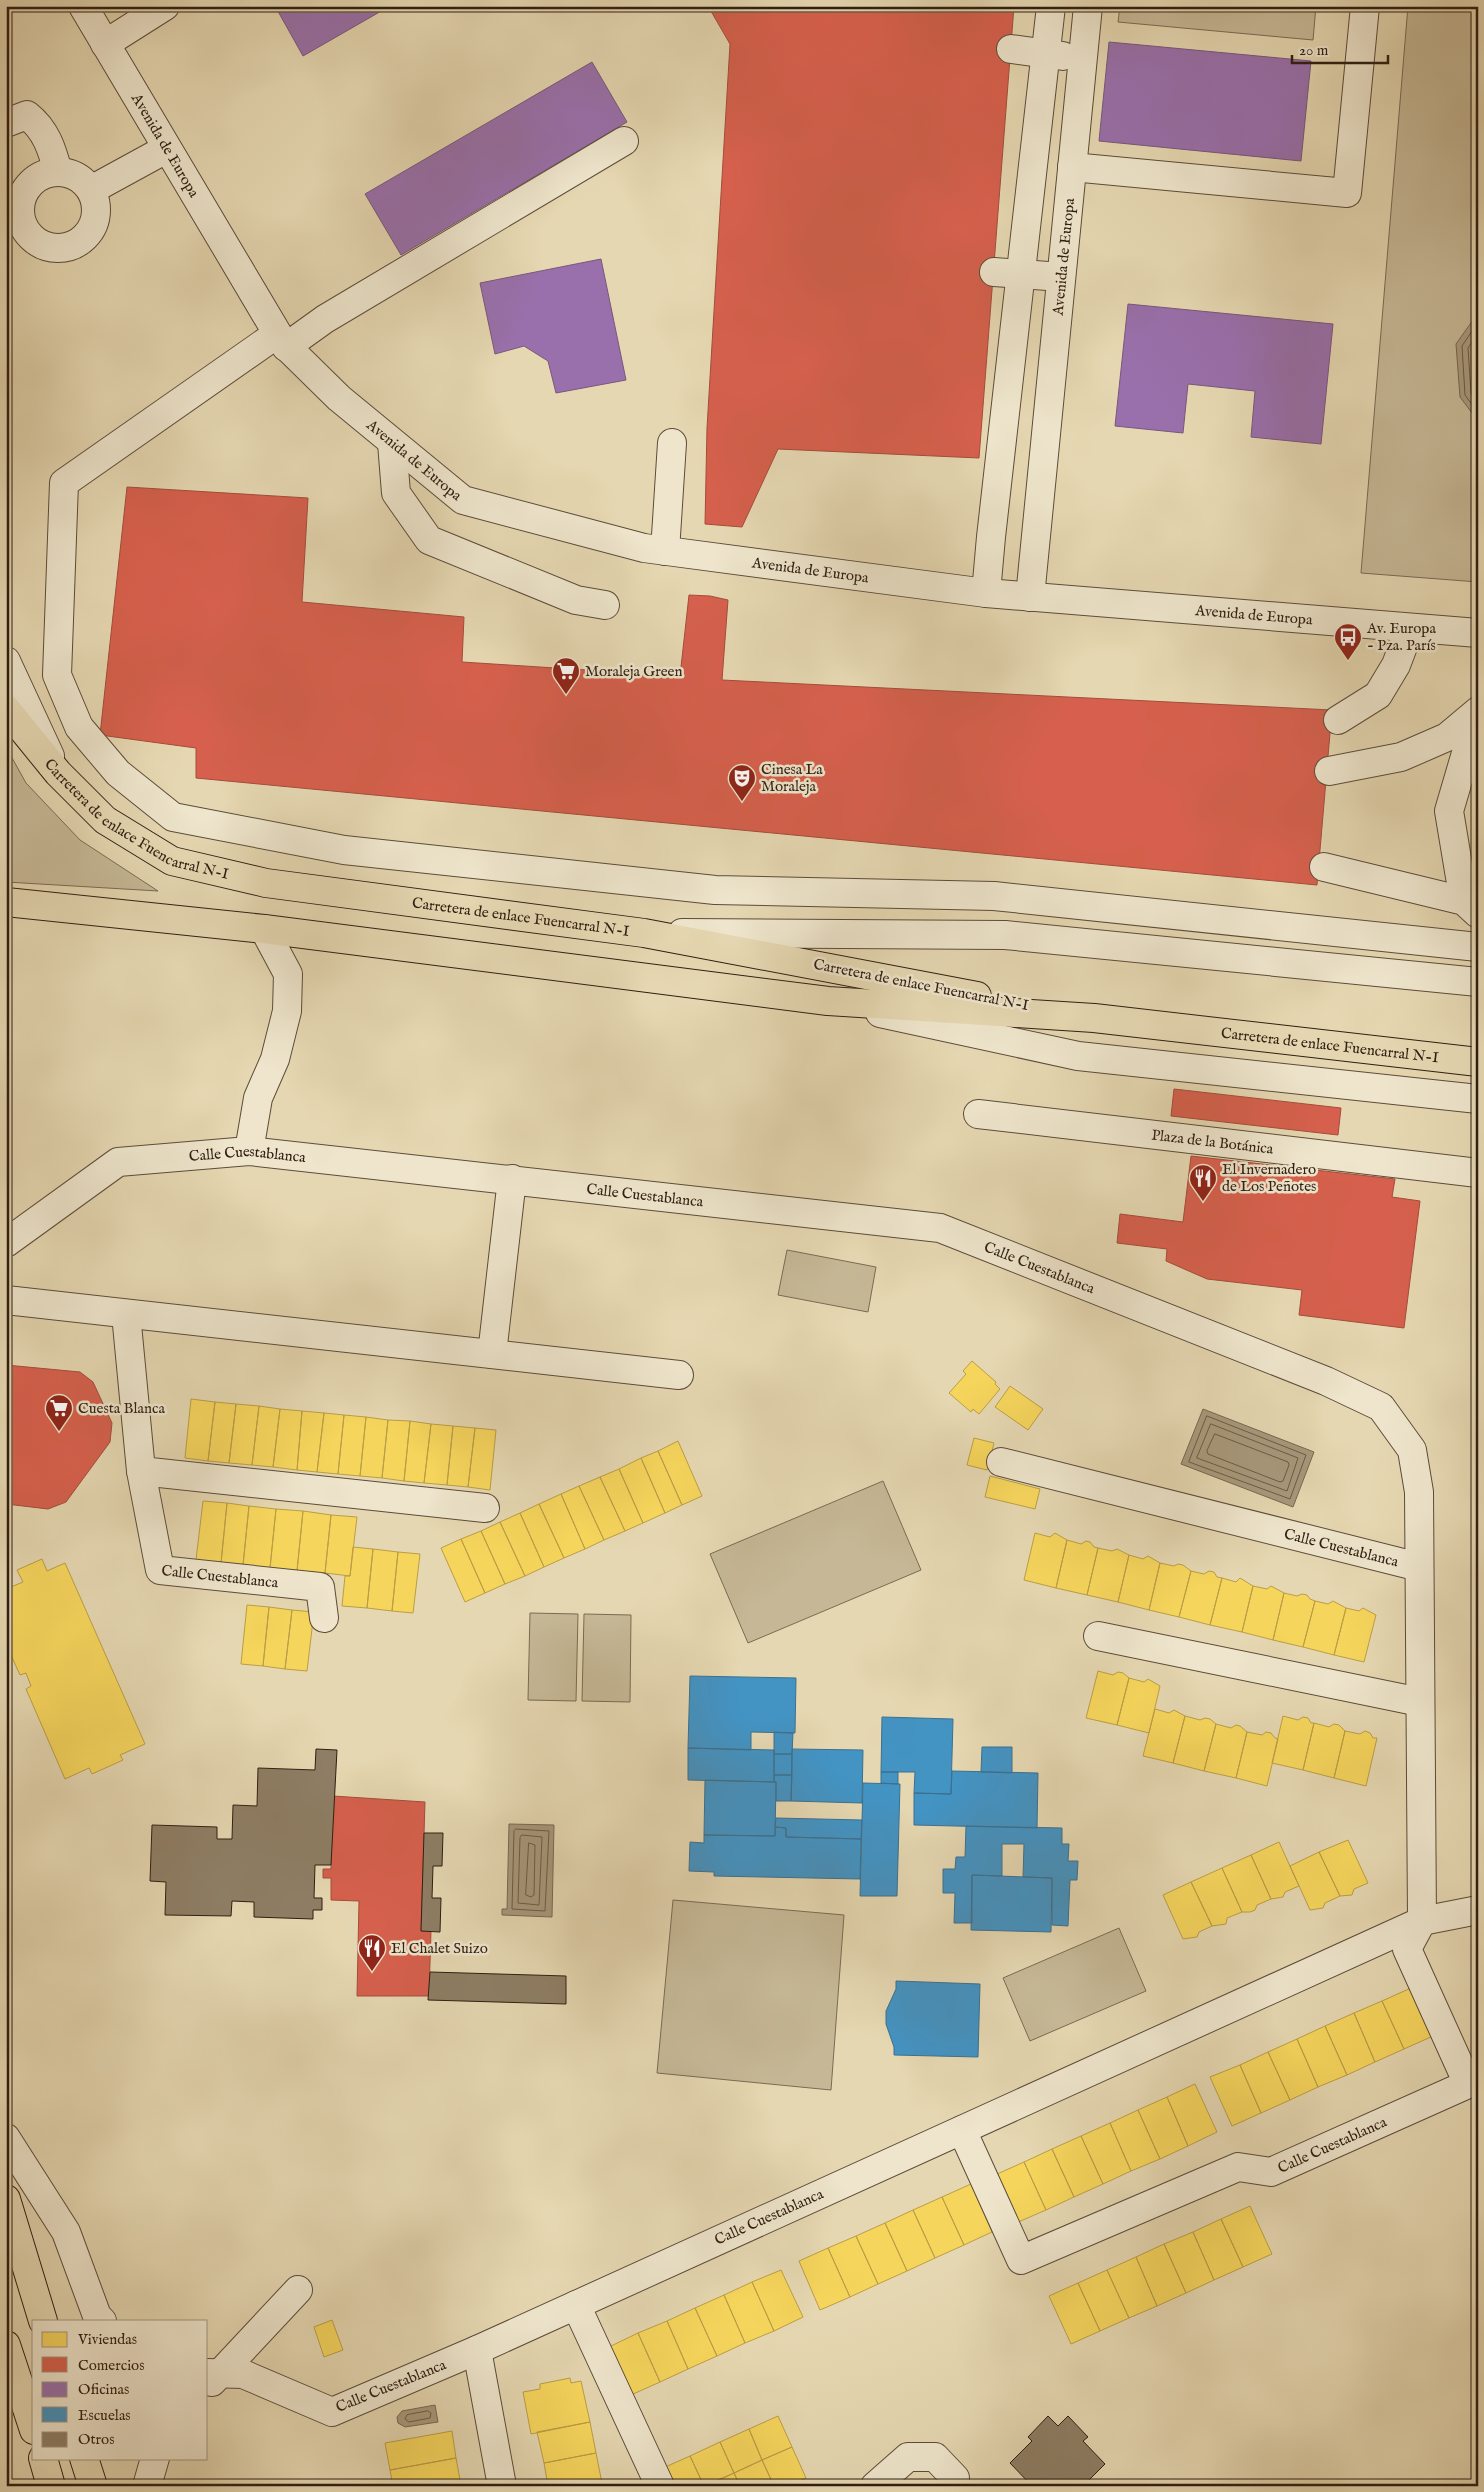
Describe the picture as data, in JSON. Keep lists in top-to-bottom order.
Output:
{
  "streets": {
    "main road": ["Carretera de enlace Fuencarral N-I"],
    "street": ["Avenida de Europa", "Plaza de la Botánica", "Calle Cuestablanca"]
  },
  "places": {
    "bus stop": ["Av. Europa - Pza. París"],
    "supermarket": ["Moraleja Green", "Cuesta Blanca"],
    "theatre": ["Cinesa La Moraleja"],
    "restaurant": ["El Invernadero de Los Peñotes", "El Chalet Suizo"]
  },
  "legend": [
    "Viviendas",
    "Comercios",
    "Oficinas",
    "Escuelas",
    "Otros"
  ],
  "scale_bar": "20 m"
}
